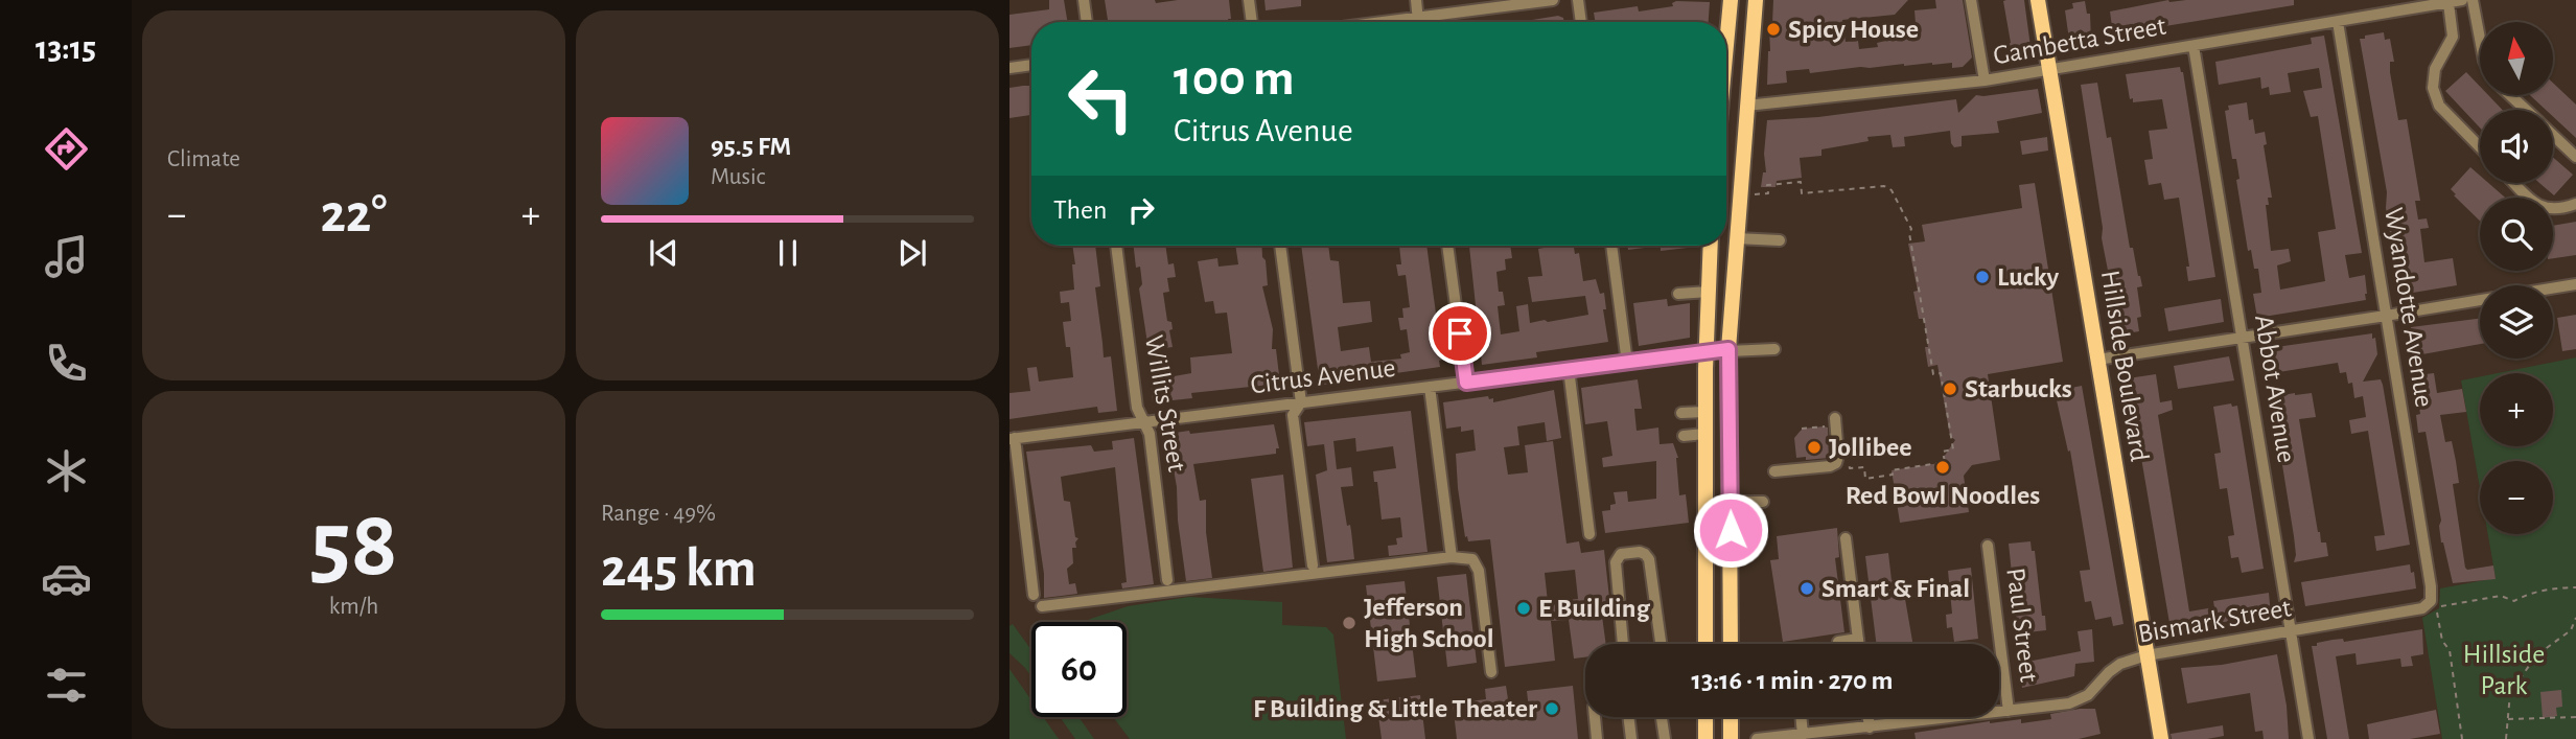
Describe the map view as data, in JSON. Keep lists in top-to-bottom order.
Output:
{
  "streets": {
    "main road": ["Hillside Boulevard"],
    "street": [
      "Gambetta Street",
      "Wyandotte Avenue",
      "Citrus Avenue",
      "Abbot Avenue",
      "Willits Street",
      "Bismark Street",
      "Paul Street"
    ]
  },
  "crossings": [
    ["Gambetta Street", "Wyandotte Avenue"],
    ["Gambetta Street", "Hillside Boulevard"],
    ["Gambetta Street", "Abbot Avenue"],
    ["Wyandotte Avenue", "Bismark Street"],
    ["Hillside Boulevard", "Bismark Street"],
    ["Citrus Avenue", "Willits Street"],
    ["Abbot Avenue", "Bismark Street"],
    ["Bismark Street", "Paul Street"]
  ],
  "parks": ["Hillside Park"],
  "places": [
    "Spicy House",
    "Lucky",
    "Starbucks",
    "Jollibee",
    "Red Bowl Noodles",
    "Smart & Final",
    "E Building",
    "Jefferson High School",
    "F Building & Little Theater"
  ],
  "north": "top",
  "page": {
    "tabs": "13:15",
    "tile": [
      "Climate",
      ["58", "km/h"],
      ["Range · 49%", "245 km"]
    ],
    "map_buttons": ["+", "−"],
    "turn": ["100 m", "Citrus Avenue"],
    "song": ["95.5 FM", "Music"],
    "then": "Then",
    "heat": ["−", "22°", "+"],
    "limit": "60",
    "trip": "13:16 · 1 min · 270 m"
  }
}
